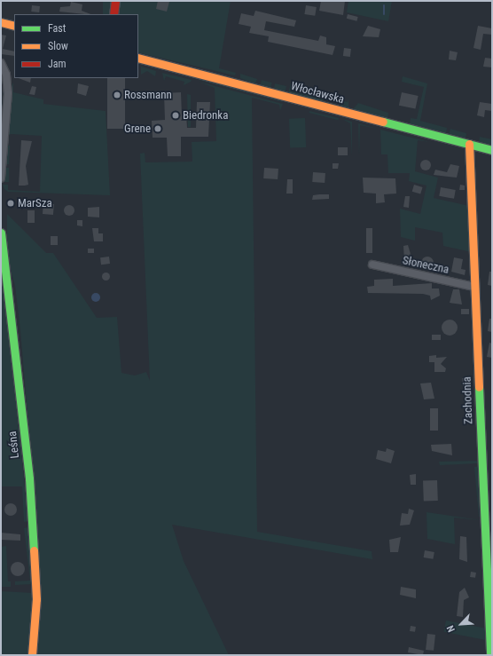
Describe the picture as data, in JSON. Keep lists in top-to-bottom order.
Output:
{
  "streets": {
    "street": [
      "Włocławska",
      "Słoneczna",
      "Zachodnia",
      "Leśna"
    ]
  },
  "crossings": [
    ["Włocławska", "Zachodnia"],
    ["Słoneczna", "Zachodnia"]
  ],
  "places": [
    "Rossmann",
    "Biedronka",
    "Grene",
    "MarSza"
  ],
  "legend": ["Fast", "Slow", "Jam"],
  "north": "bottom left"
}
